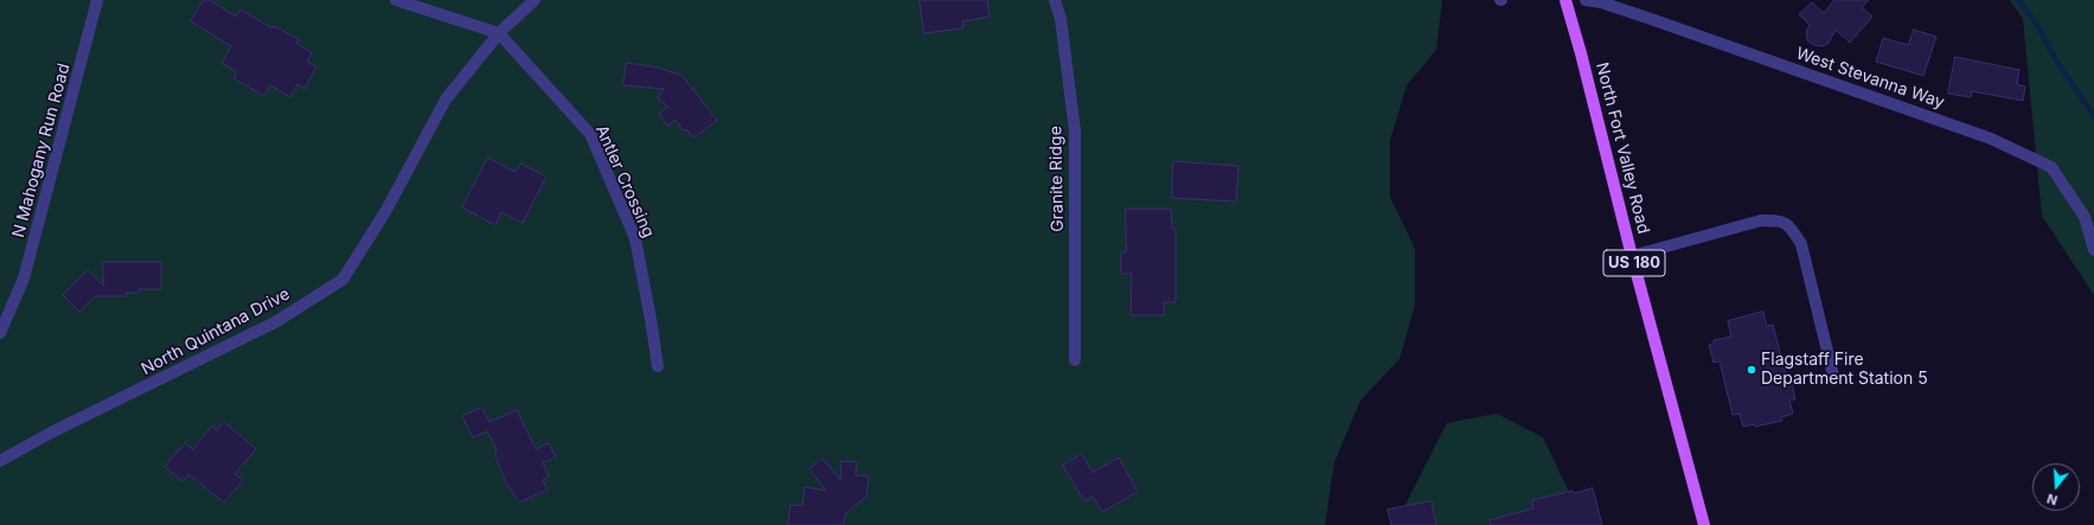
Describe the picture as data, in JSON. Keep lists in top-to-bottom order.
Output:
{
  "streets": {
    "main road": ["North Fort Valley Road", "US 180"],
    "street": [
      "West Stevanna Way",
      "N Mahogany Run Road",
      "Granite Ridge",
      "Antler Crossing",
      "North Quintana Drive"
    ]
  },
  "crossings": [
    ["Antler Crossing", "North Quintana Drive"]
  ],
  "places": ["Flagstaff Fire Department Station 5"],
  "north": "bottom"
}
